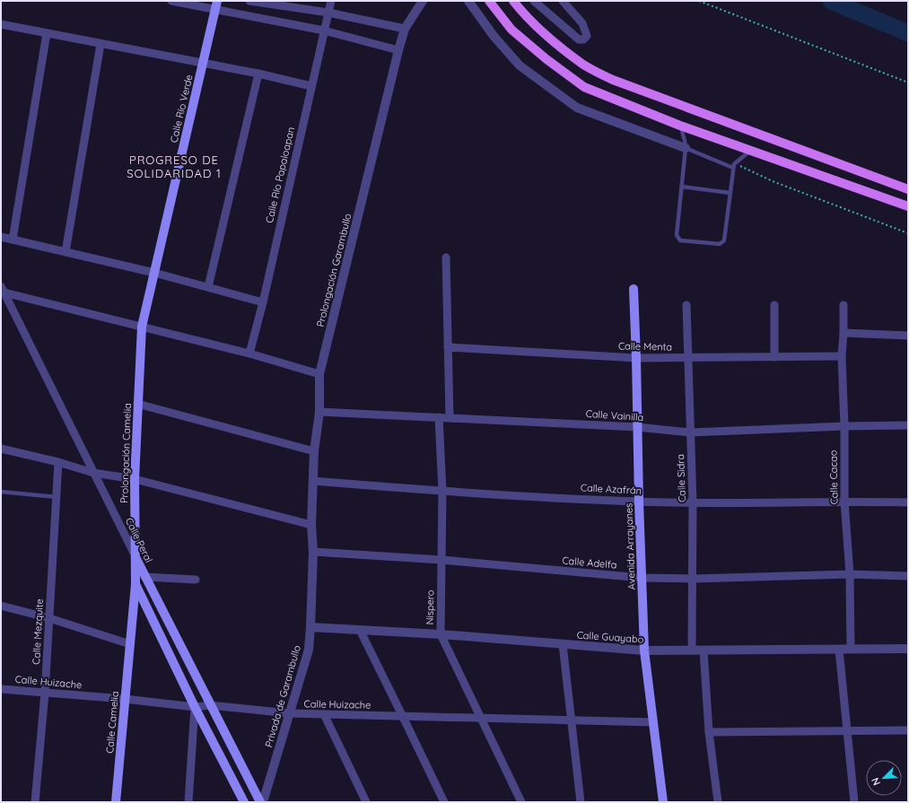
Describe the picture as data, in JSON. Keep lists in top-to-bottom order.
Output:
{
  "streets": {
    "main road": [
      "Calle Río Verde",
      "Prolongación Camelia",
      "Calle Peral",
      "Avenida Arrayanes",
      "Calle Camelia"
    ],
    "street": [
      "Calle Río Papaloapan",
      "Prolongación Garambullo",
      "Calle Menta",
      "Calle Vainilla",
      "Calle Cacao",
      "Calle Sidra",
      "Calle Azafrán",
      "Calle Adelfa",
      "Nispero",
      "Calle Mezquite",
      "Calle Guayabo",
      "Calle Huizache",
      "Privada de Garambullo"
    ]
  },
  "crossings": [
    ["Calle Río Verde", "Prolongación Camelia"],
    ["Prolongación Garambullo", "Calle Vainilla"],
    ["Prolongación Garambullo", "Calle Azafrán"],
    ["Prolongación Garambullo", "Calle Adelfa"],
    ["Prolongación Garambullo", "Privada de Garambullo"],
    ["Calle Menta", "Calle Cacao"],
    ["Calle Menta", "Calle Sidra"],
    ["Calle Menta", "Avenida Arrayanes"],
    ["Calle Vainilla", "Calle Cacao"],
    ["Calle Vainilla", "Calle Sidra"],
    ["Calle Vainilla", "Avenida Arrayanes"],
    ["Calle Vainilla", "Nispero"],
    ["Prolongación Camelia", "Calle Peral"],
    ["Prolongación Camelia", "Calle Camelia"],
    ["Calle Cacao", "Calle Azafrán"],
    ["Calle Cacao", "Calle Adelfa"],
    ["Calle Cacao", "Calle Guayabo"],
    ["Calle Sidra", "Calle Azafrán"],
    ["Calle Sidra", "Calle Adelfa"],
    ["Calle Sidra", "Calle Guayabo"],
    ["Calle Azafrán", "Avenida Arrayanes"],
    ["Calle Azafrán", "Nispero"],
    ["Calle Peral", "Calle Huizache"],
    ["Avenida Arrayanes", "Calle Adelfa"],
    ["Avenida Arrayanes", "Calle Guayabo"],
    ["Avenida Arrayanes", "Calle Huizache"],
    ["Calle Adelfa", "Nispero"],
    ["Calle Adelfa", "Privada de Garambullo"],
    ["Nispero", "Calle Guayabo"],
    ["Nispero", "Calle Huizache"],
    ["Calle Mezquite", "Calle Huizache"],
    ["Calle Guayabo", "Privada de Garambullo"],
    ["Calle Huizache", "Privada de Garambullo"],
    ["Calle Huizache", "Calle Camelia"]
  ],
  "districts": ["PROGRESO DE SOLIDARIDAD 1"],
  "north": "bottom left"
}
